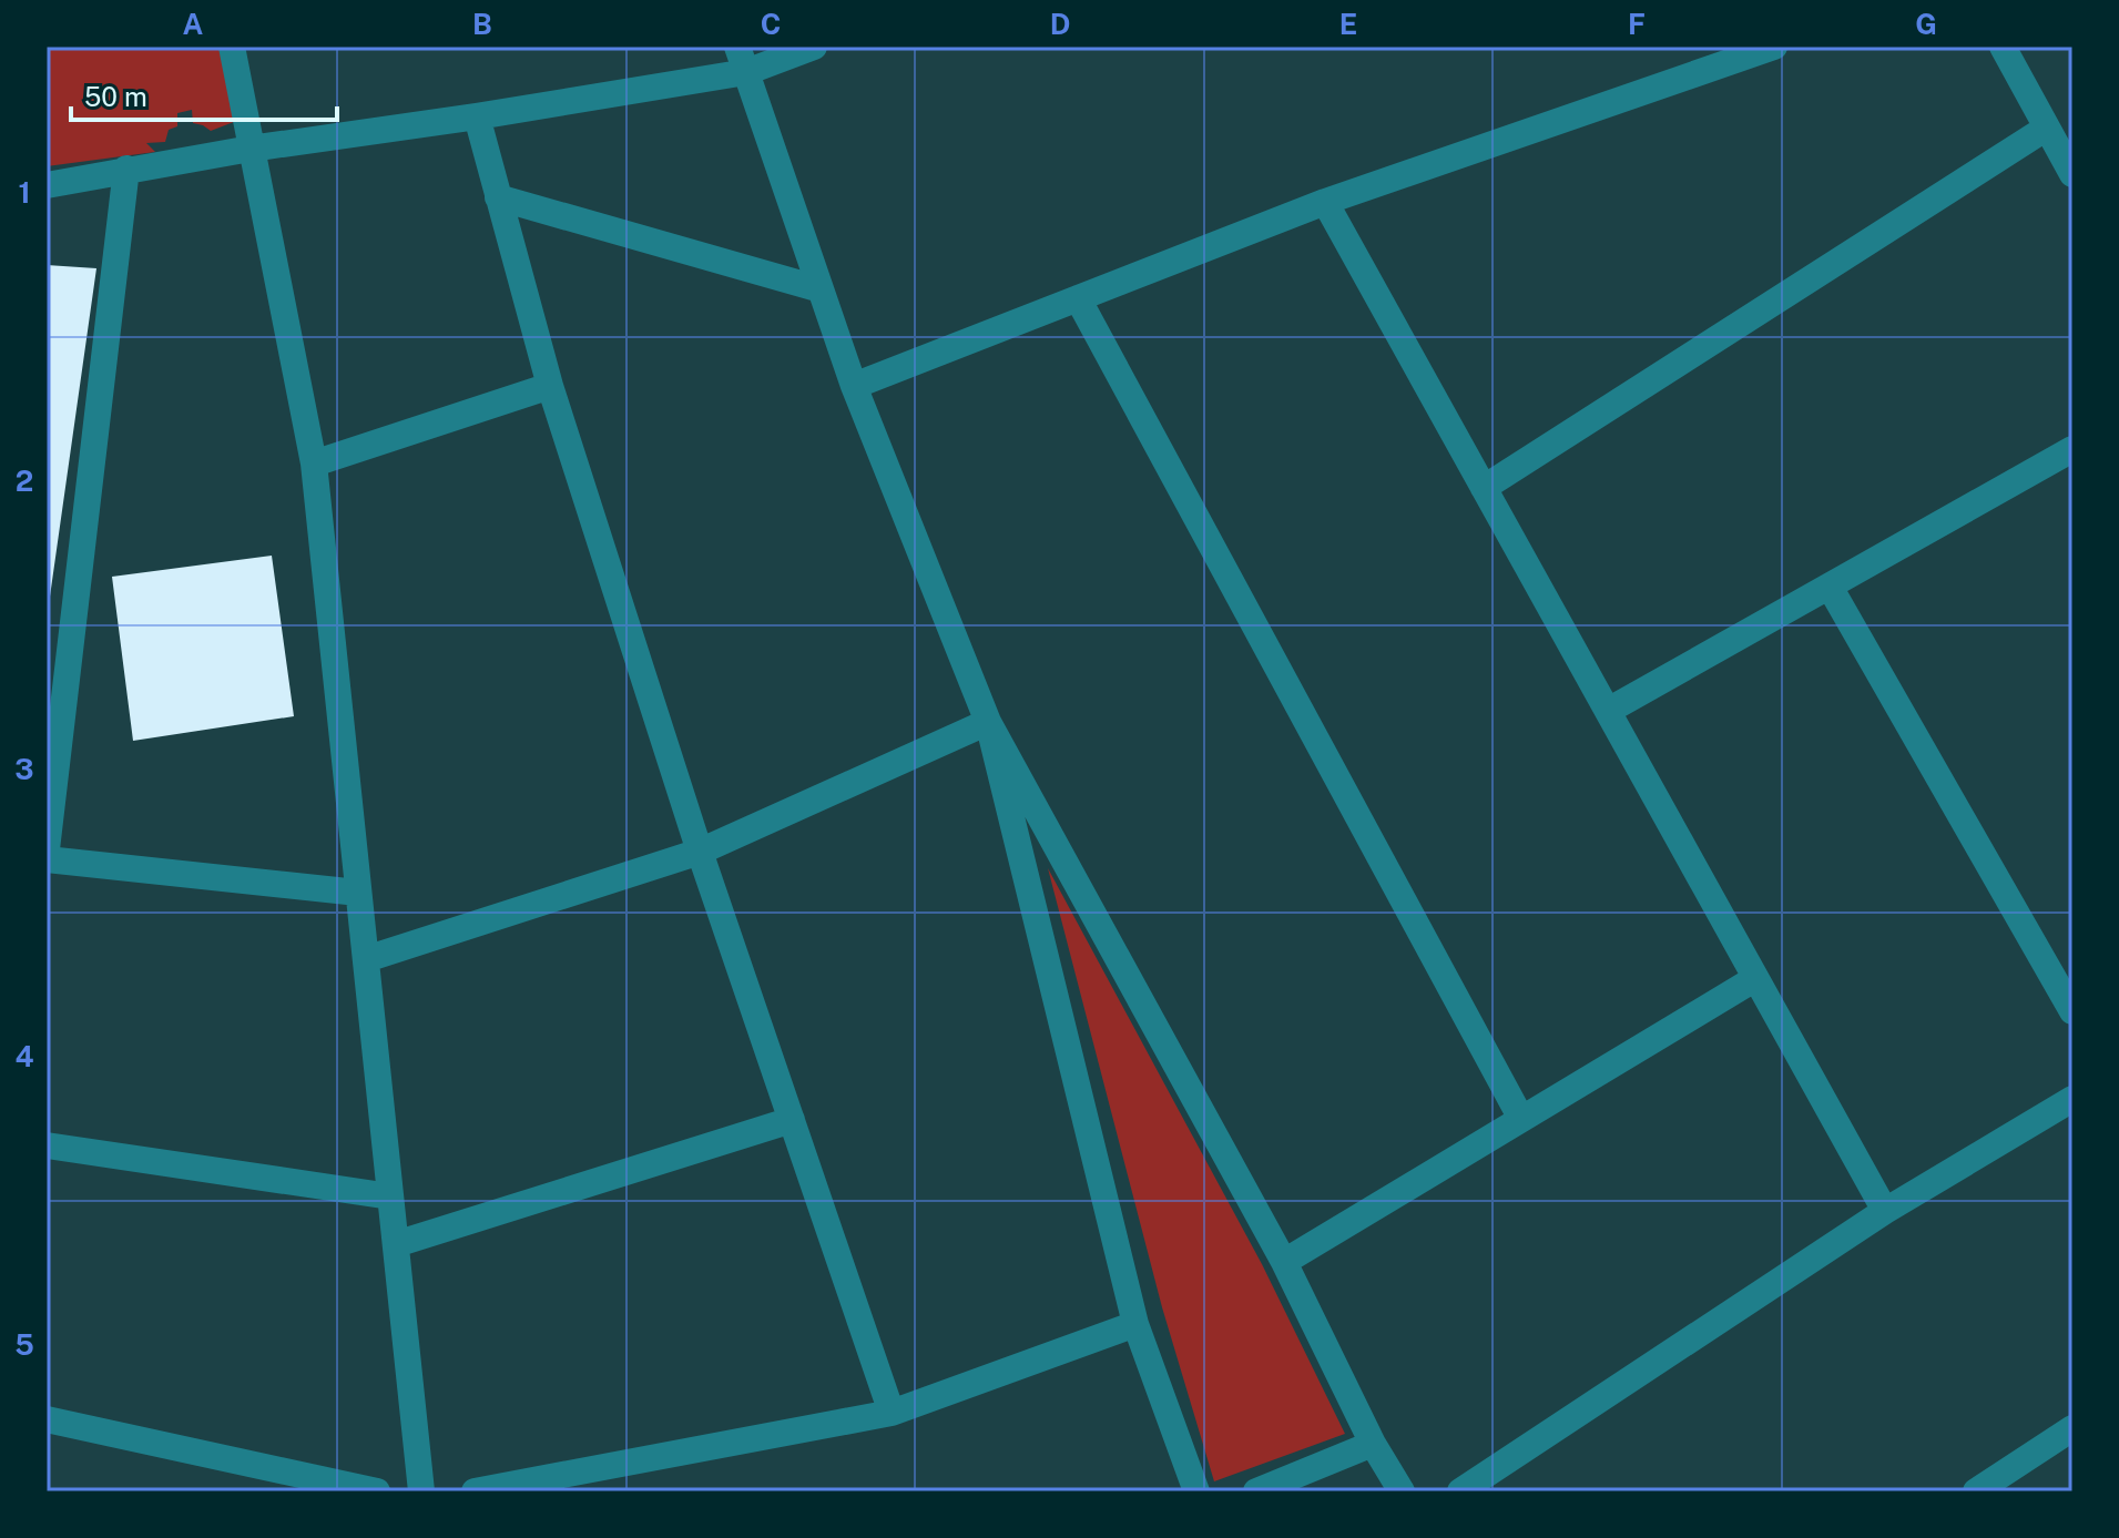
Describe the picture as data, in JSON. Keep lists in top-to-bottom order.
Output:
{
  "scale_bar": "50 m",
  "grid": {
    "columns": [
      "A",
      "B",
      "C",
      "D",
      "E",
      "F",
      "G"
    ],
    "rows": [
      "1",
      "2",
      "3",
      "4",
      "5"
    ]
  }
}
